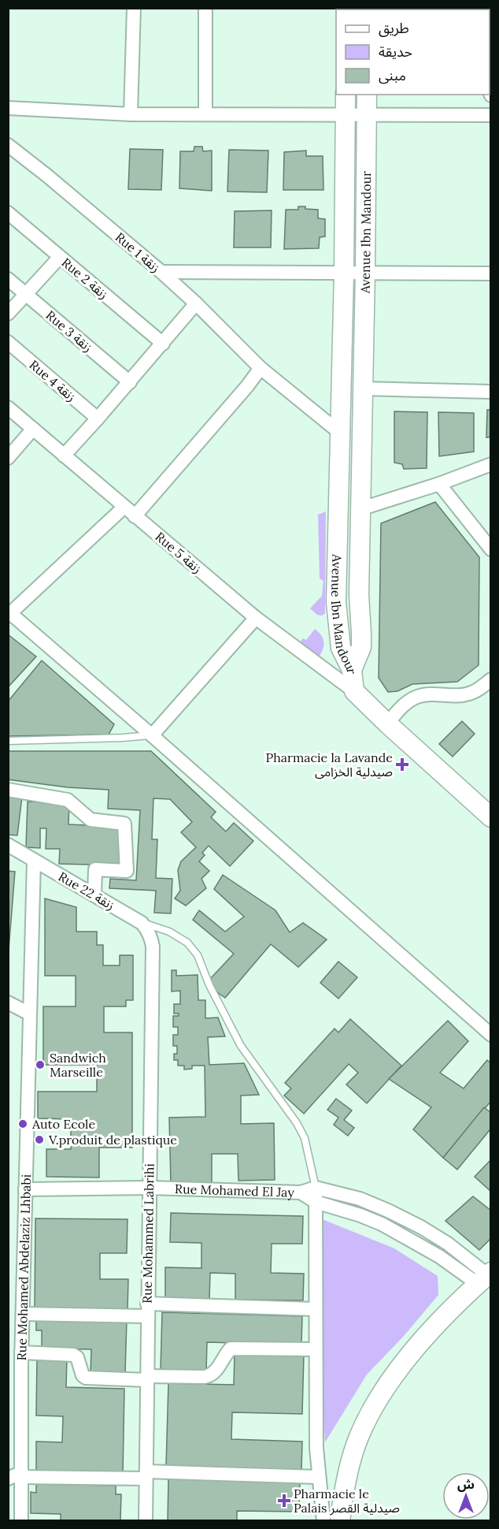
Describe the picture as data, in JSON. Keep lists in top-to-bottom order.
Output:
{
  "streets": {
    "street": [
      "Avenue Ibn Mandour",
      "Rue 1 زنقة",
      "Rue 2 زنقة",
      "Rue 3 زنقة",
      "Rue 4 زنقة",
      "Rue 5 زنقة",
      "Rue 22 زنقة",
      "Rue Mohamed El Jay",
      "Rue Mohammed Labrihi",
      "Rue Mohamed Abdelaziz Lhbabi"
    ]
  },
  "crossings": [
    ["Avenue Ibn Mandour", "Rue 1 زنقة"],
    ["Rue 22 زنقة", "Rue Mohammed Labrihi"],
    ["Rue 22 زنقة", "Rue Mohamed Abdelaziz Lhbabi"],
    ["Rue Mohamed El Jay", "Rue Mohammed Labrihi"],
    ["Rue Mohamed El Jay", "Rue Mohamed Abdelaziz Lhbabi"]
  ],
  "places": {
    "health": ["Pharmacie la Lavande صيدلية الخزامى", "Pharmacie le Palais صيدلية القصر"],
    "other": ["Sandwich Marseille", "Auto Ecole", "V.produit de plastique"]
  },
  "legend": ["طريق", "حديقة", "مبنى"],
  "north": "top"
}
